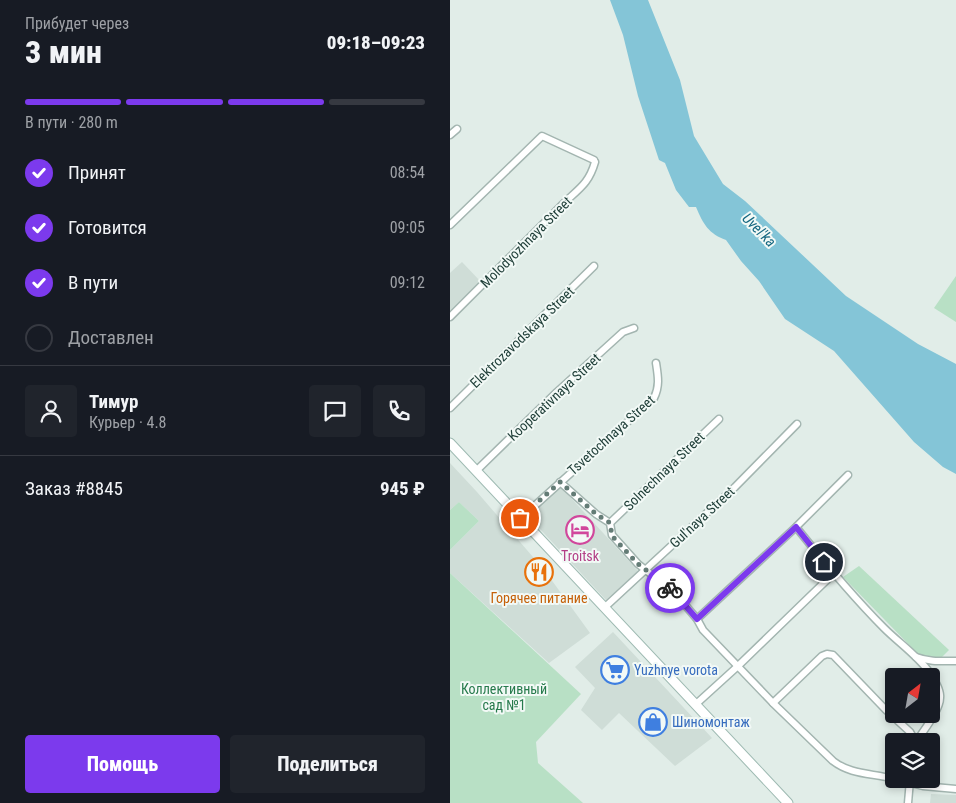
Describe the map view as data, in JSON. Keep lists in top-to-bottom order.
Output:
{
  "streets": {
    "street": [
      "Molodyozhnaya Street",
      "Elektrozavodskaya Street",
      "Kooperativnaya Street",
      "Tsvetochnaya Street",
      "Solnechnaya Street",
      "Gul'naya Street"
    ]
  },
  "water": ["Uvel'ka"],
  "parks": ["Коллективный сад №1"],
  "places": {
    "hotel": ["Troitsk"],
    "restaurant": ["Горячее питание"],
    "supermarket": ["Yuzhnye vorota"],
    "shop": ["Шиномонтаж"]
  },
  "north": "top right",
  "page": {
    "heading": ["3 мин", "Прибудет через", "09:18–09:23"],
    "panel": [
      "Тимур",
      "Курьер · 4.8",
      "Заказ #8845",
      "945 ₽"
    ],
    "bar": "В пути · 280 m",
    "list": [
      ["Принят", "08:54"],
      ["Готовится", "09:05"],
      ["В пути", "09:12"],
      "Доставлен"
    ],
    "buttons": ["Помощь", "Поделиться"]
  }
}
